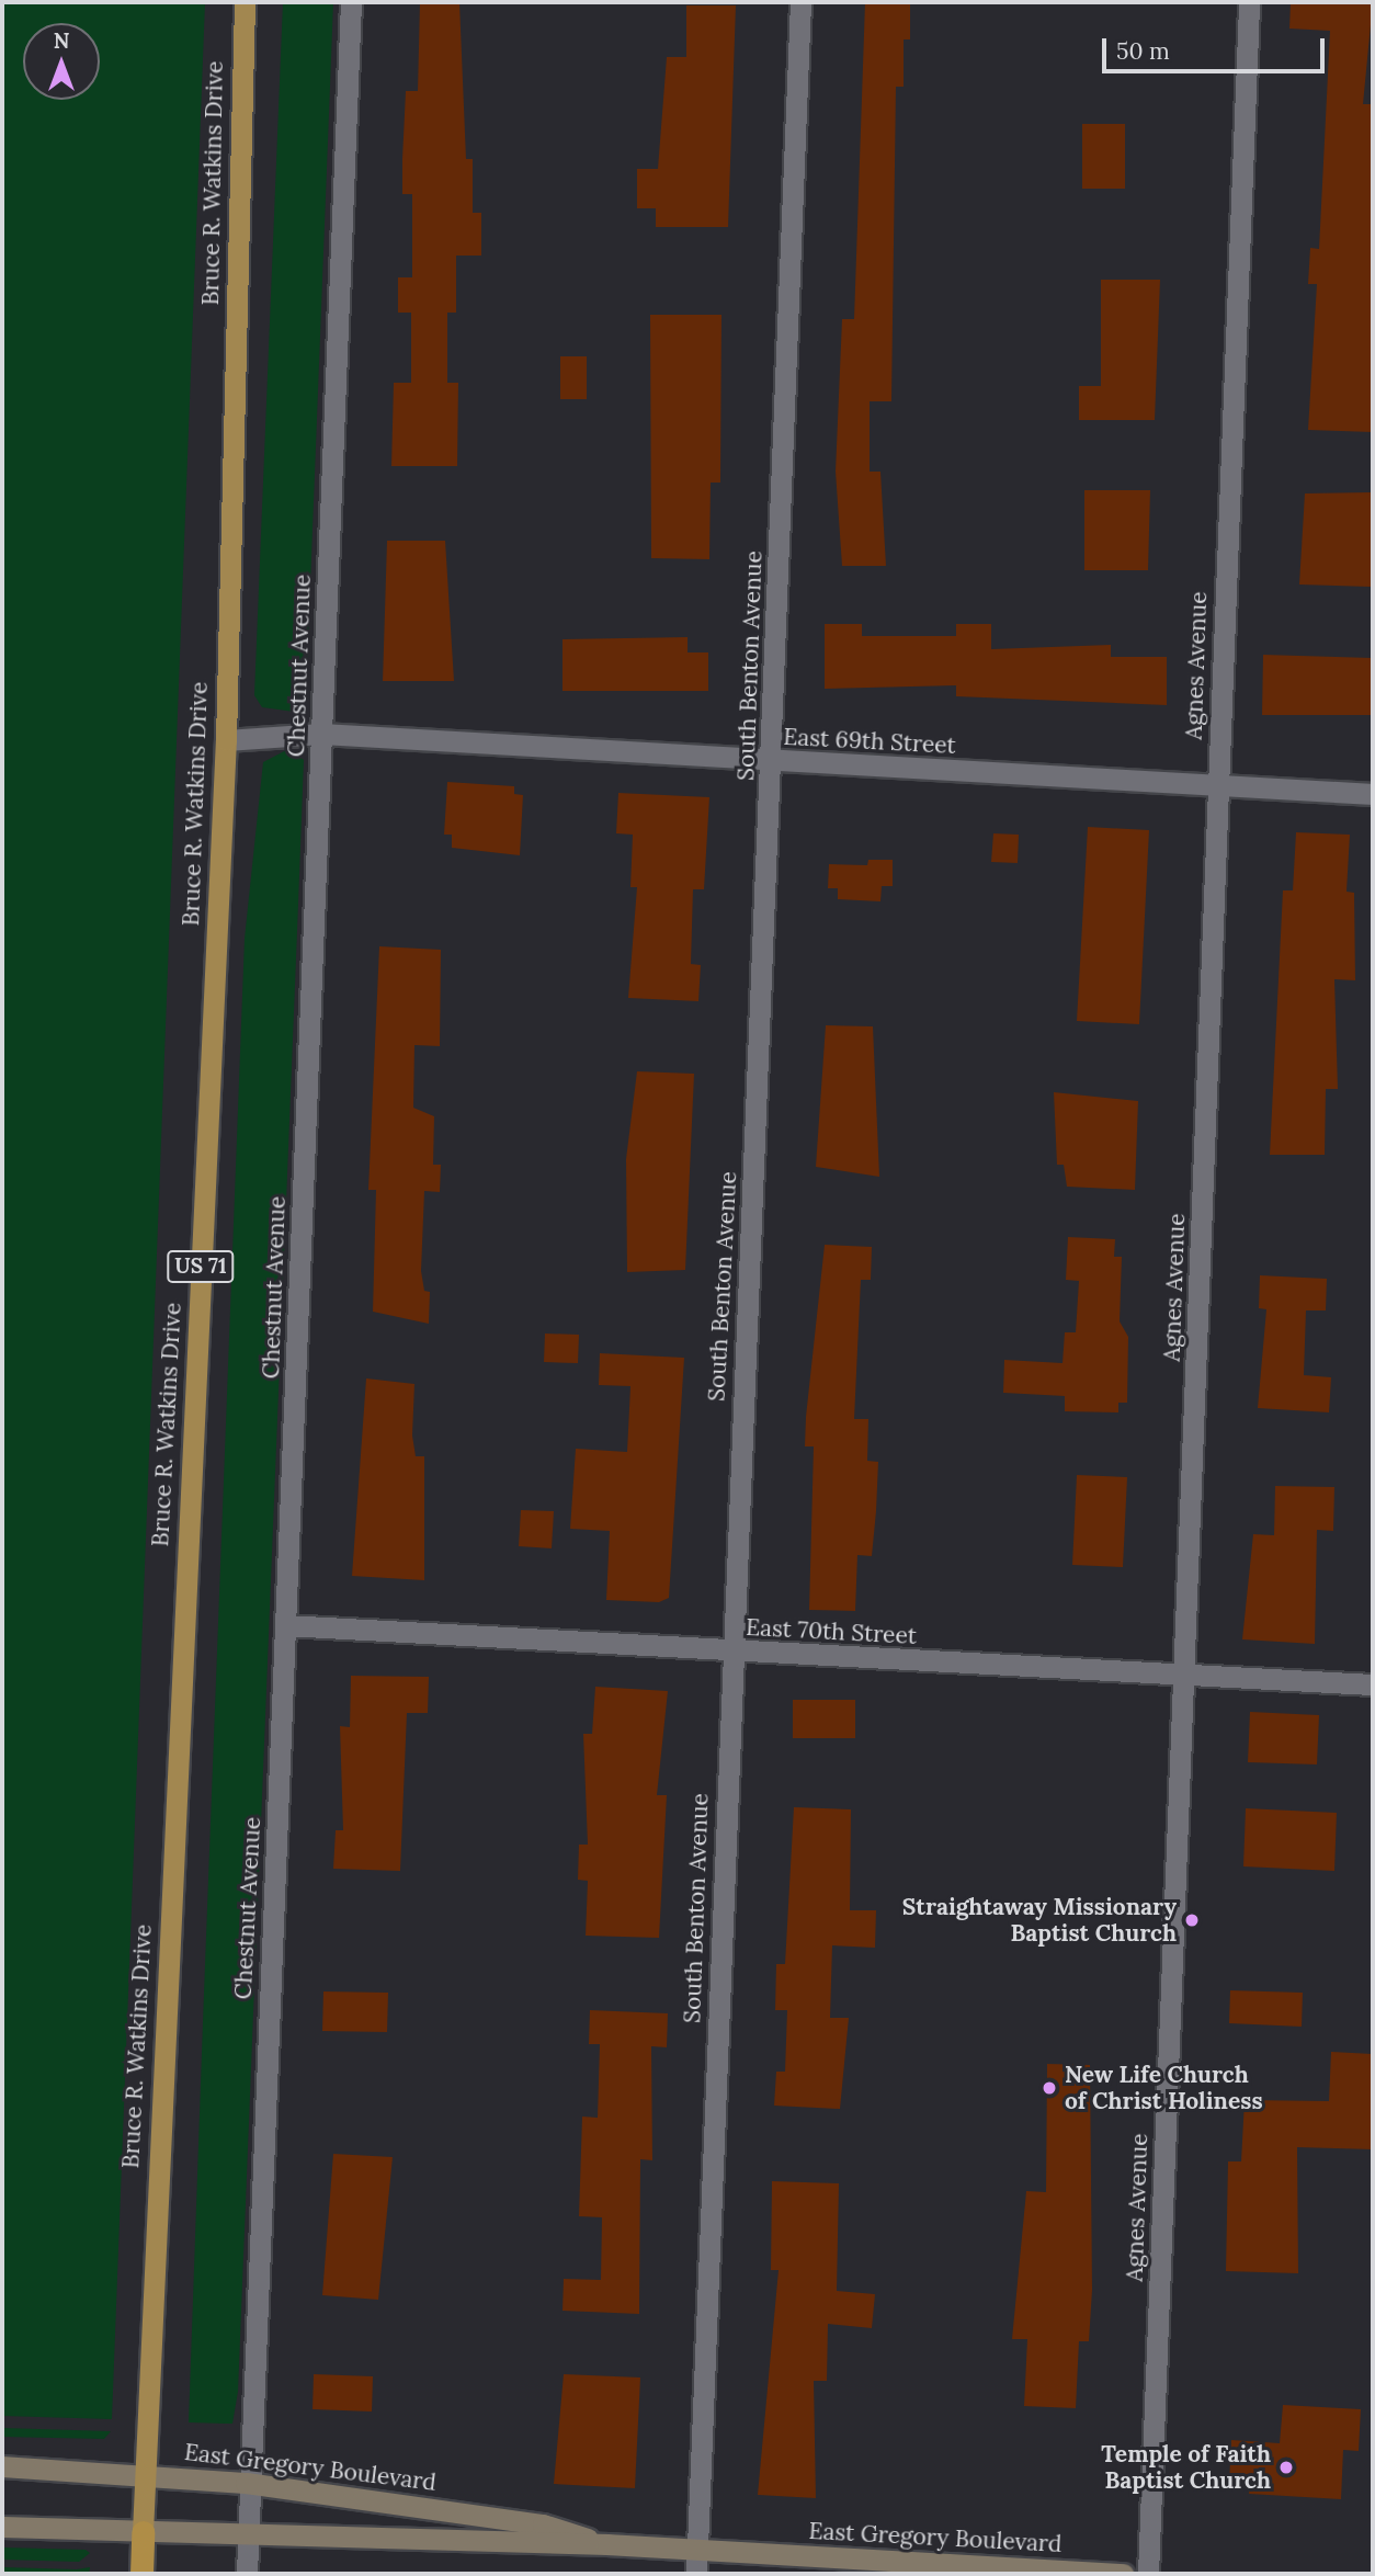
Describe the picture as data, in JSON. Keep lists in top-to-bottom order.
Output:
{
  "streets": {
    "highway": ["Bruce R. Watkins Drive", "US 71"],
    "main road": ["East Gregory Boulevard"],
    "street": [
      "Chestnut Avenue",
      "South Benton Avenue",
      "Agnes Avenue",
      "East 69th Street",
      "East 70th Street"
    ]
  },
  "crossings": [
    ["Bruce R. Watkins Drive", "East 69th Street"],
    ["Bruce R. Watkins Drive", "East Gregory Boulevard"],
    ["Chestnut Avenue", "East 69th Street"],
    ["Chestnut Avenue", "East 70th Street"],
    ["Chestnut Avenue", "East Gregory Boulevard"],
    ["South Benton Avenue", "East 69th Street"],
    ["South Benton Avenue", "East 70th Street"],
    ["South Benton Avenue", "East Gregory Boulevard"],
    ["Agnes Avenue", "East 69th Street"],
    ["Agnes Avenue", "East 70th Street"]
  ],
  "places": ["Straightaway Missionary Baptist Church", "New Life Church of Christ Holiness", "Temple of Faith Baptist Church"],
  "scale_bar": "50 m",
  "north": "top"
}
